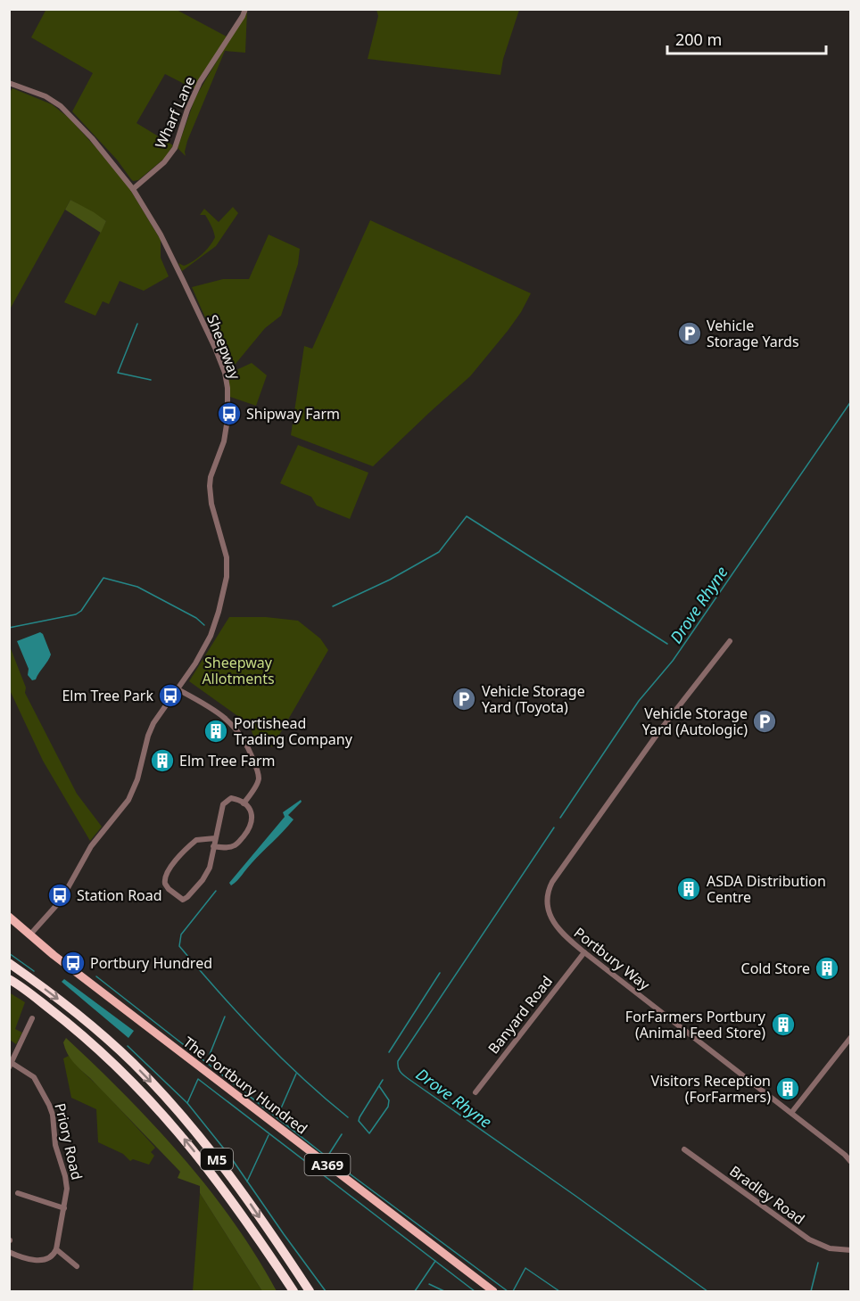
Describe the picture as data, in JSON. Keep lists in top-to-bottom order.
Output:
{
  "streets": {
    "highway": ["M5"],
    "main road": ["The Portbury Hundred", "A369"],
    "street": [
      "Wharf Lane",
      "Sheepway",
      "Portbury Way",
      "Banyard Road",
      "Priory Road",
      "Bradley Road"
    ]
  },
  "crossings": [
    ["Wharf Lane", "Sheepway"],
    ["Sheepway", "The Portbury Hundred"],
    ["Portbury Way", "Banyard Road"]
  ],
  "water": ["Drove Rhyne"],
  "parks": ["Sheepway Allotments"],
  "places": {
    "parking": ["Vehicle Storage Yards", "Vehicle Storage Yard (Toyota)", "Vehicle Storage Yard (Autologic)"],
    "bus stop": [
      "Shipway Farm",
      "Elm Tree Park",
      "Station Road",
      "Portbury Hundred"
    ],
    "building": [
      "Portishead Trading Company",
      "Elm Tree Farm",
      "ASDA Distribution Centre",
      "Cold Store",
      "ForFarmers Portbury (Animal Feed Store)",
      "Visitors Reception (ForFarmers)"
    ]
  },
  "scale_bar": "200 m"
}
